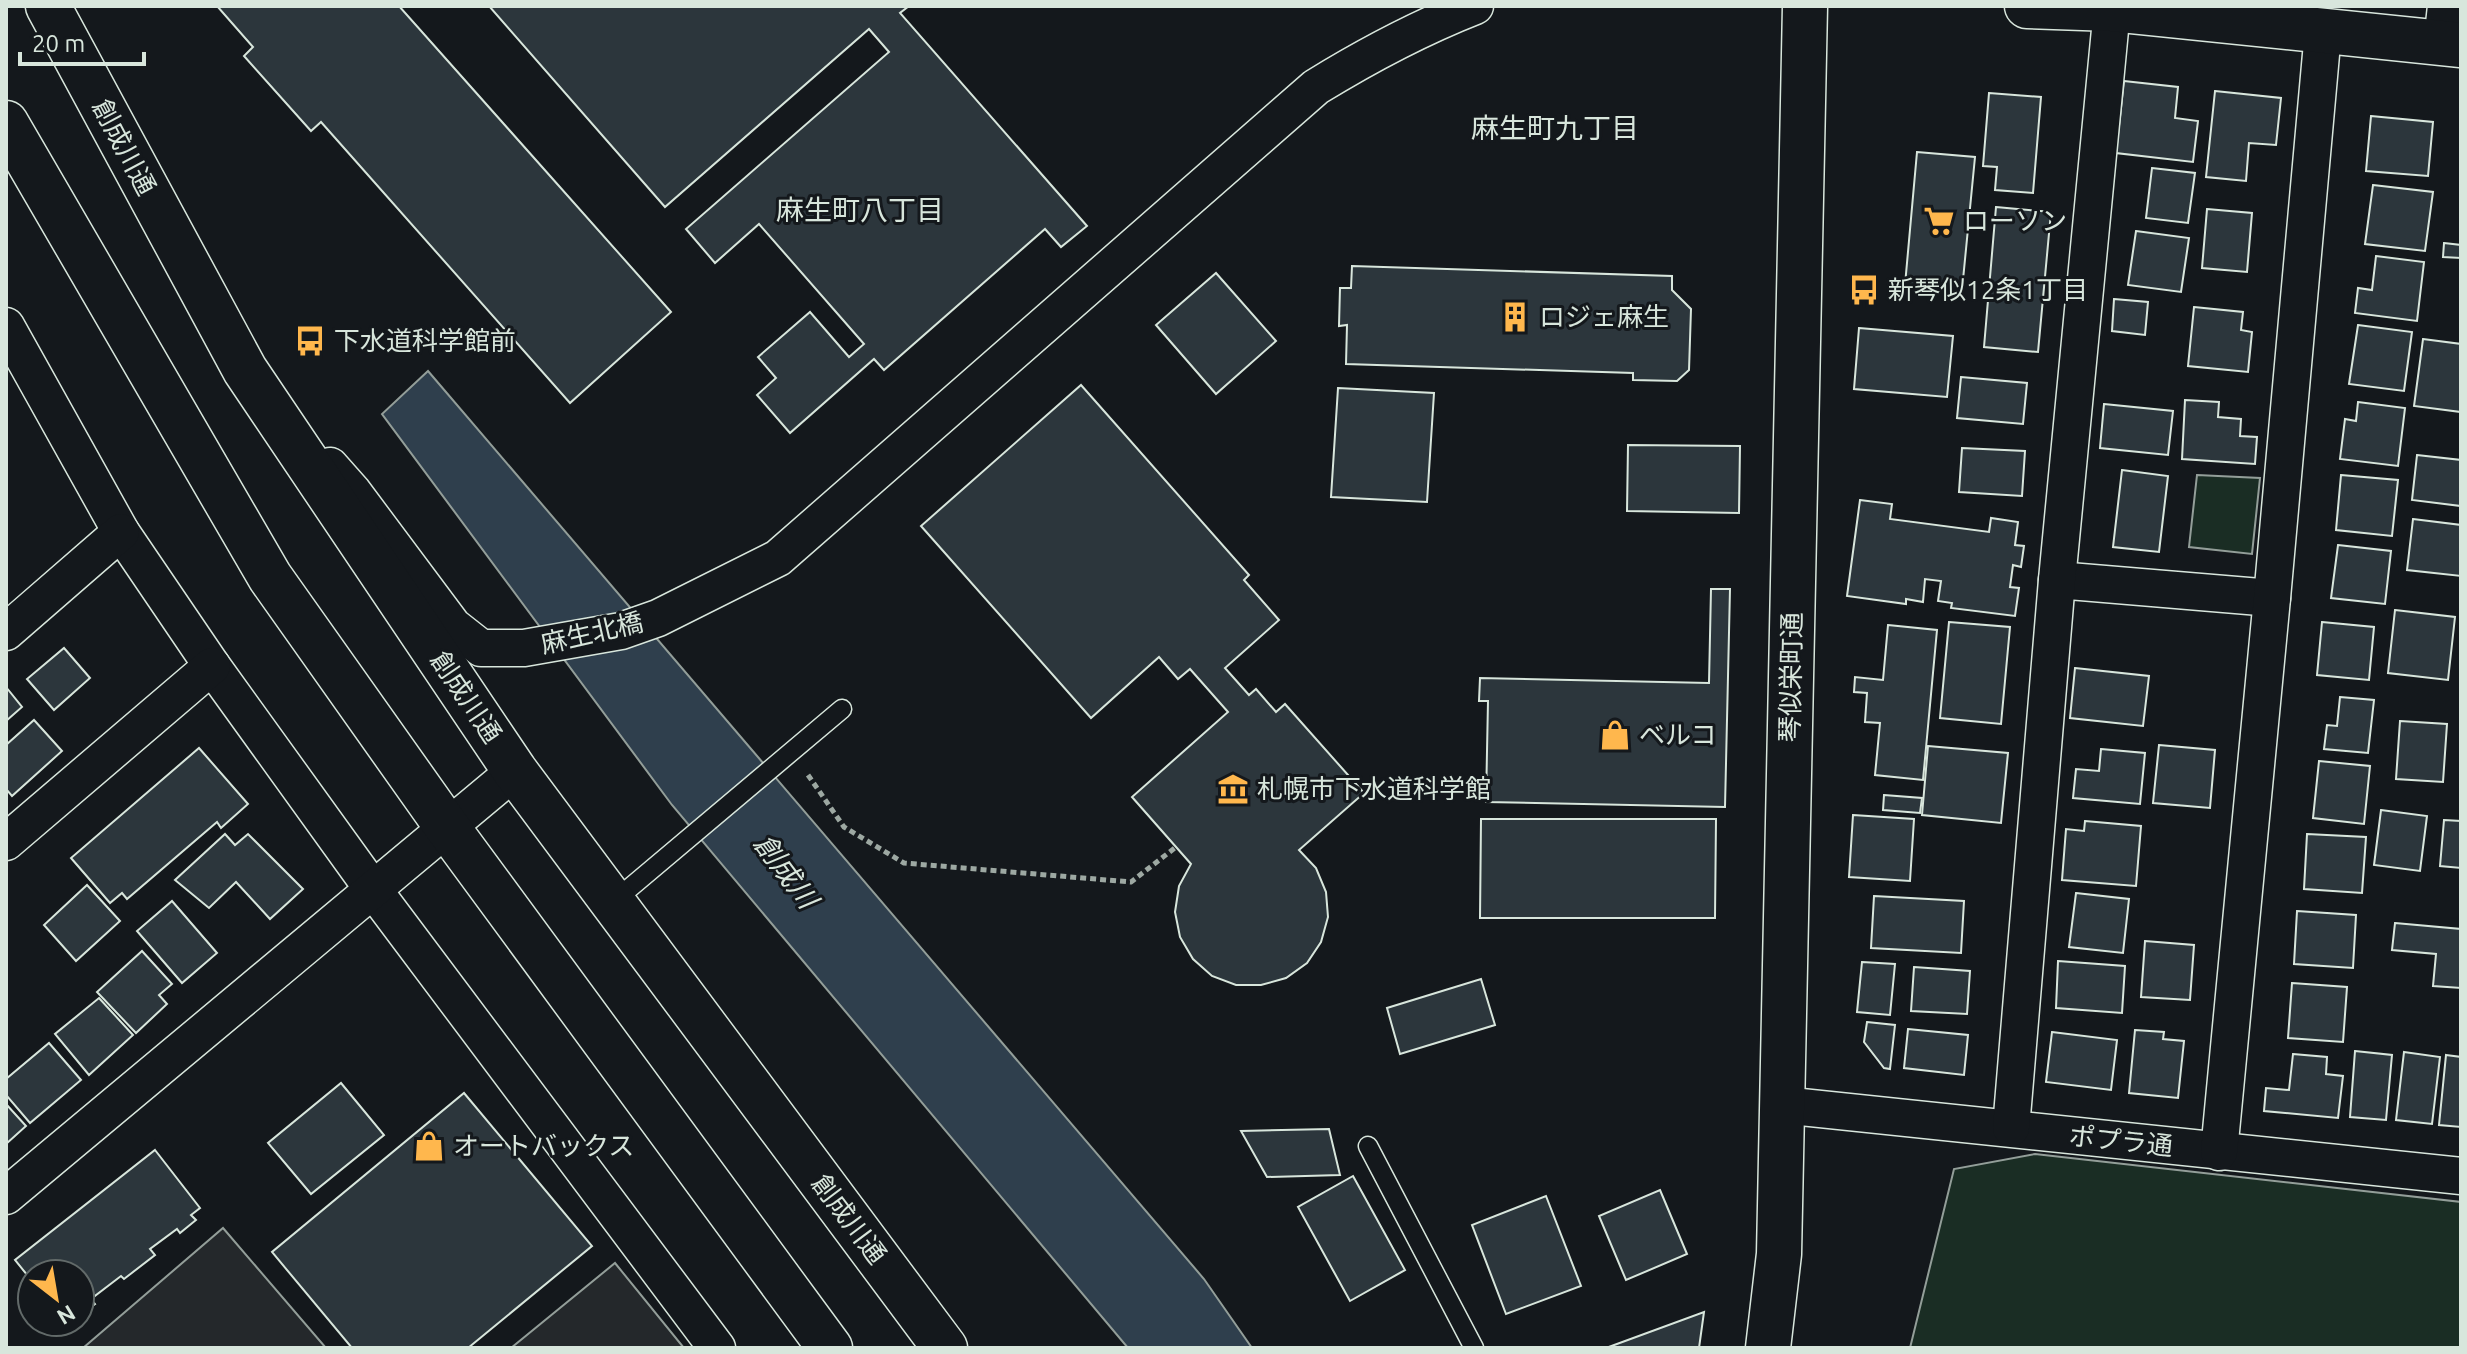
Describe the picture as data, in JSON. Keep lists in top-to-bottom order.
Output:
{
  "streets": {
    "main road": ["創成川通", "琴似栄町通"],
    "street": ["麻生北橋", "ポプラ通"]
  },
  "crossings": [
    ["創成川通", "麻生北橋"],
    ["琴似栄町通", "ポプラ通"]
  ],
  "districts": ["麻生町九丁目", "麻生町八丁目"],
  "water": ["創成川"],
  "places": {
    "supermarket": ["ローソン"],
    "bus stop": ["新琴似12条1丁目", "下水道科学館前"],
    "building": ["ロジェ麻生"],
    "shop": ["ベルコ", "オートバックス"],
    "museum": ["札幌市下水道科学館"]
  },
  "scale_bar": "20 m",
  "north": "bottom right"
}
